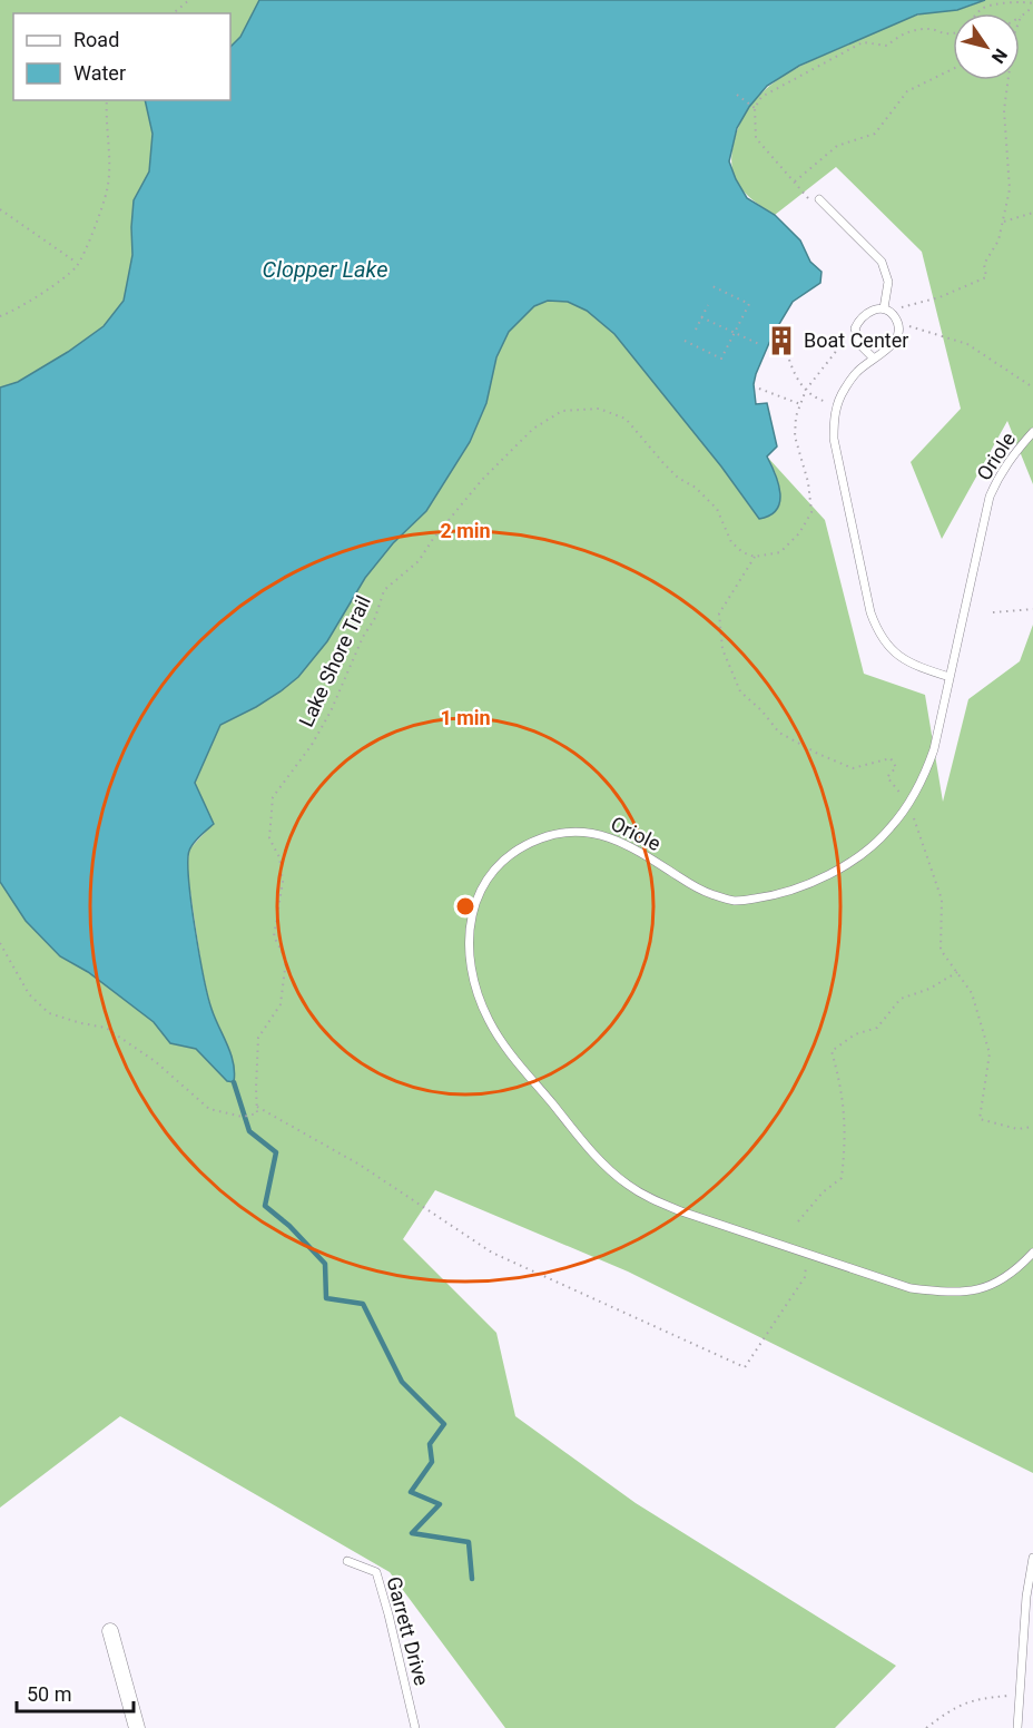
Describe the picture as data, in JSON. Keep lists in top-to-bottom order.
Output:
{
  "streets": {
    "lane": ["Oriole", "Garrett Drive"],
    "path": ["Lake Shore Trail"]
  },
  "water": ["Clopper Lake"],
  "places": {
    "building": ["Boat Center"]
  },
  "legend": ["Road", "Water"],
  "scale_bar": "50 m",
  "north": "bottom right",
  "rings": ["2 min", "1 min"]
}
